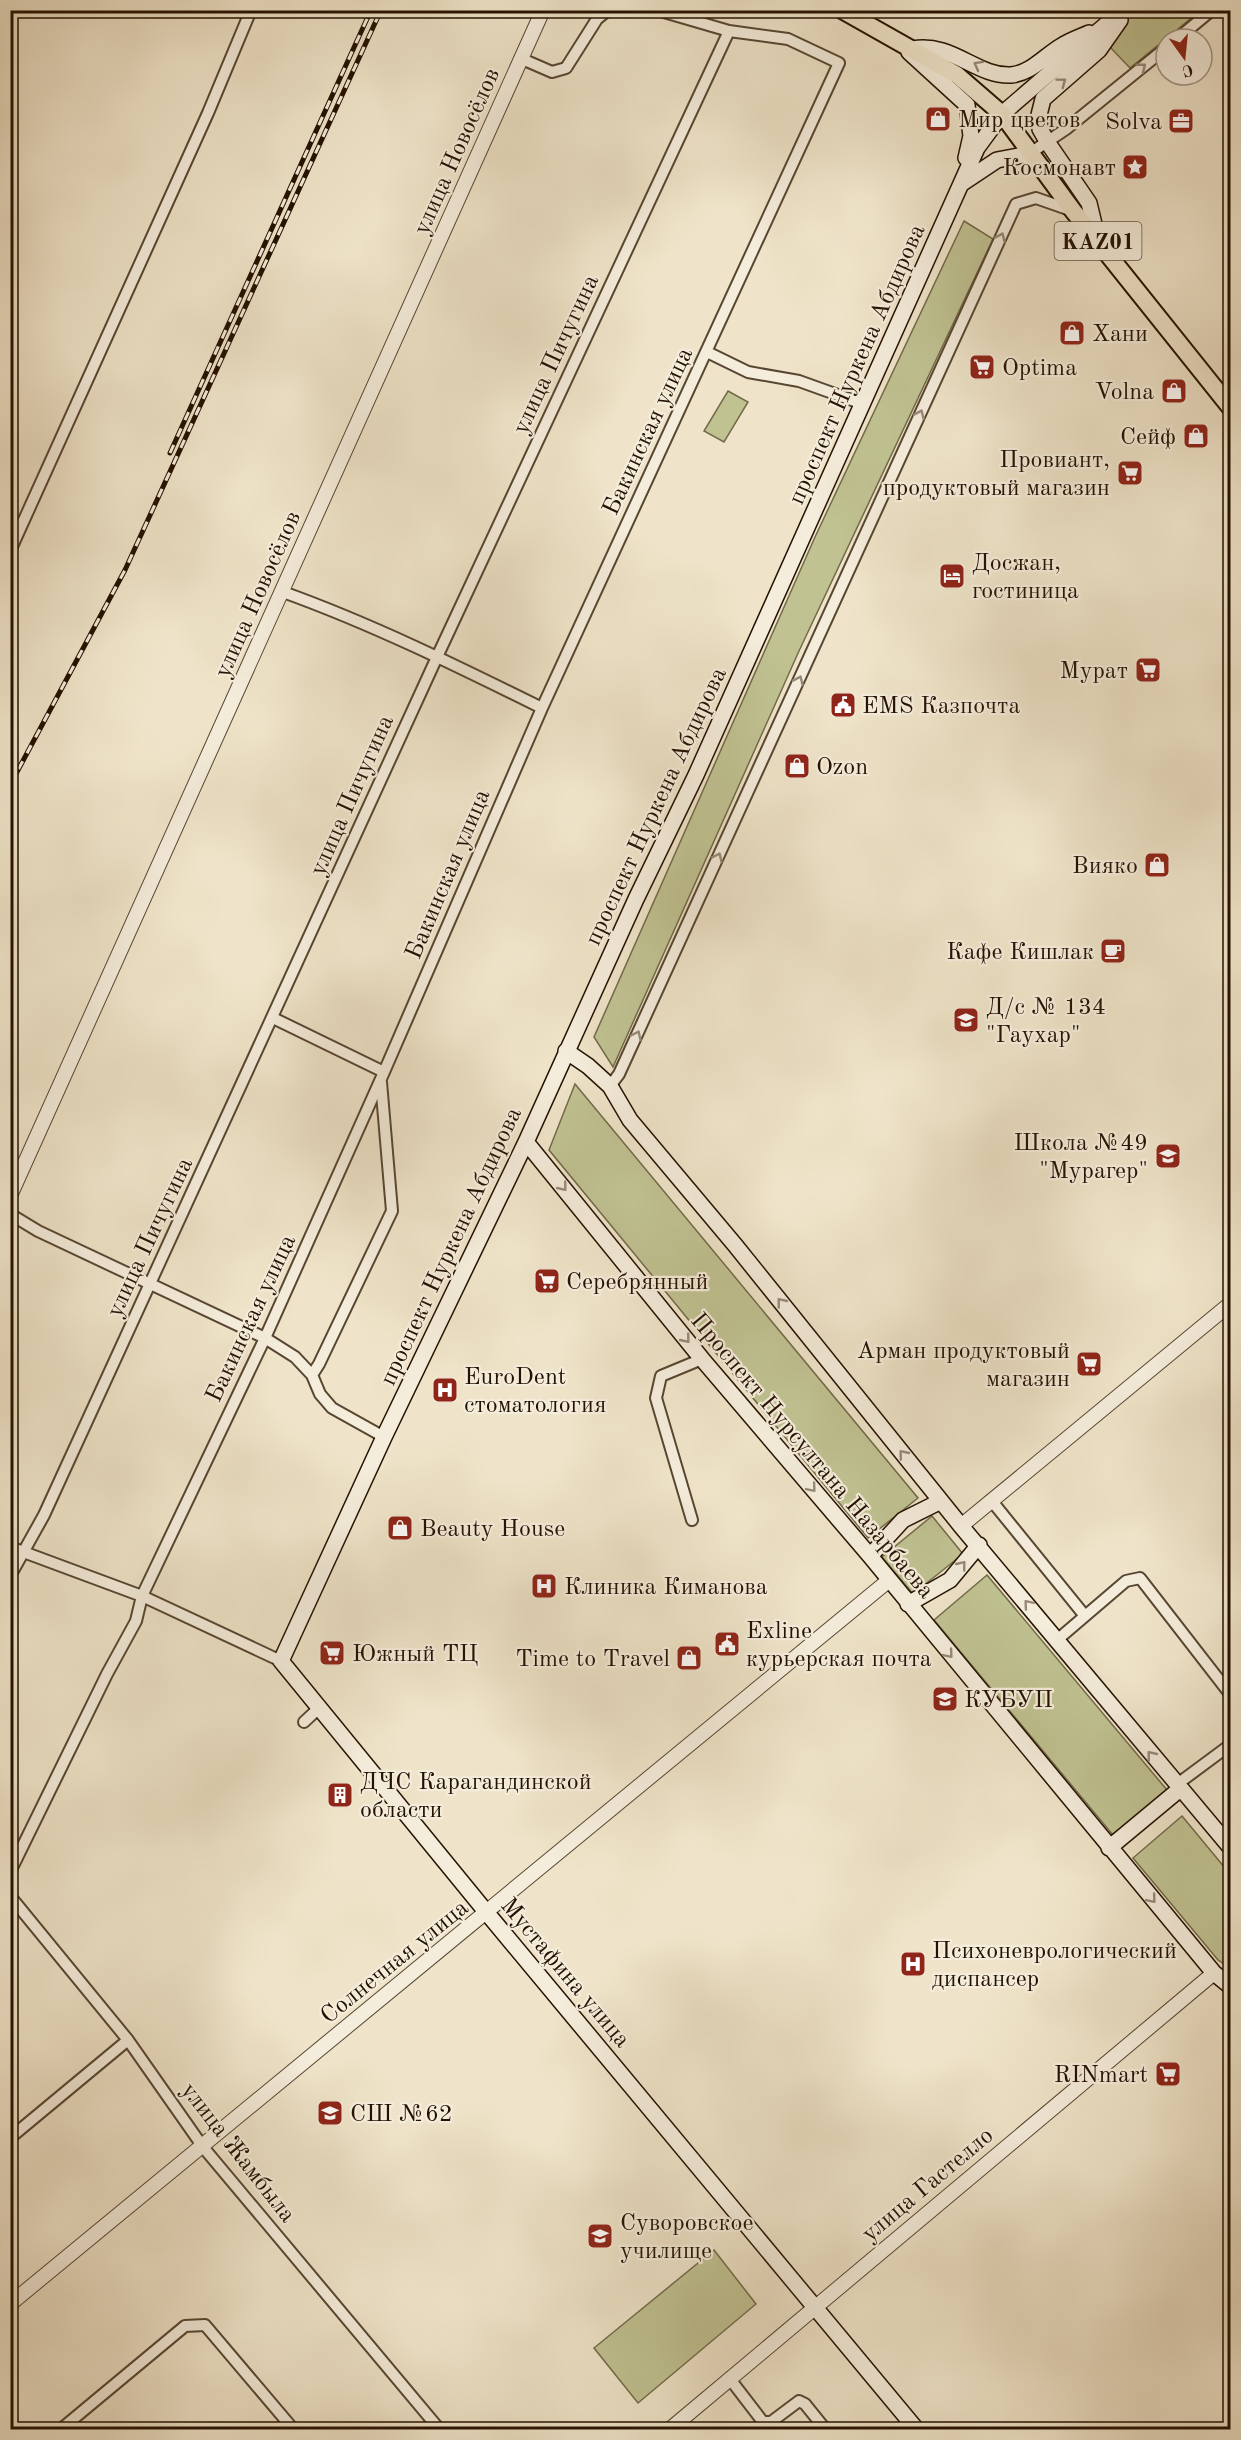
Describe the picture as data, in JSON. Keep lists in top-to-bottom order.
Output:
{
  "streets": {
    "highway": ["KАZ01"],
    "main road": ["проспект Нуркена Абдирова", "Проспект Нурсултана Назарбаева", "Мустафина улица"],
    "street": [
      "улица Новосёлов",
      "улица Пичугина",
      "Бакинская улица",
      "Солнечная улица",
      "улица Жамбыла",
      "улица Гастелло"
    ]
  },
  "crossings": [
    ["KАZ01", "проспект Нуркена Абдирова"],
    ["улица Пичугина", "Бакинская улица"],
    ["улица Пичугина", "Мустафина улица"],
    ["проспект Нуркена Абдирова", "Проспект Нурсултана Назарбаева"],
    ["проспект Нуркена Абдирова", "Мустафина улица"],
    ["Бакинская улица", "Мустафина улица"],
    ["Проспект Нурсултана Назарбаева", "Солнечная улица"],
    ["Проспект Нурсултана Назарбаева", "улица Гастелло"],
    ["Солнечная улица", "Мустафина улица"],
    ["Солнечная улица", "улица Жамбыла"],
    ["Мустафина улица", "улица Гастелло"]
  ],
  "places": {
    "shop": [
      "Мир цветов",
      "Хани",
      "Volna",
      "Сейф",
      "Ozon",
      "Вияко",
      "Beauty House",
      "Time to Travel"
    ],
    "office": ["Solva"],
    "place": ["Космонавт"],
    "supermarket": [
      "Optima",
      "Провиант, продуктовый магазин",
      "Мурат",
      "Серебрянный",
      "Арман продуктовый магазин",
      "Южный ТЦ",
      "RINmart"
    ],
    "hotel": ["Досжан, гостиница"],
    "public building": ["EMS Казпочта", "Exline курьерская почта"],
    "cafe": ["Кафе Кишлак"],
    "school or university": [
      "Д/с № 134 \"Гаухар\"",
      "Школа №49 \"Мурагер\"",
      "КУБУП",
      "СШ №62",
      "Суворовское училище"
    ],
    "hospital": ["EuroDent стоматология", "Клиника Киманова", "Психоневрологический диспансер"],
    "building": ["ДЧС Карагандинской области"]
  },
  "north": "bottom"
}
